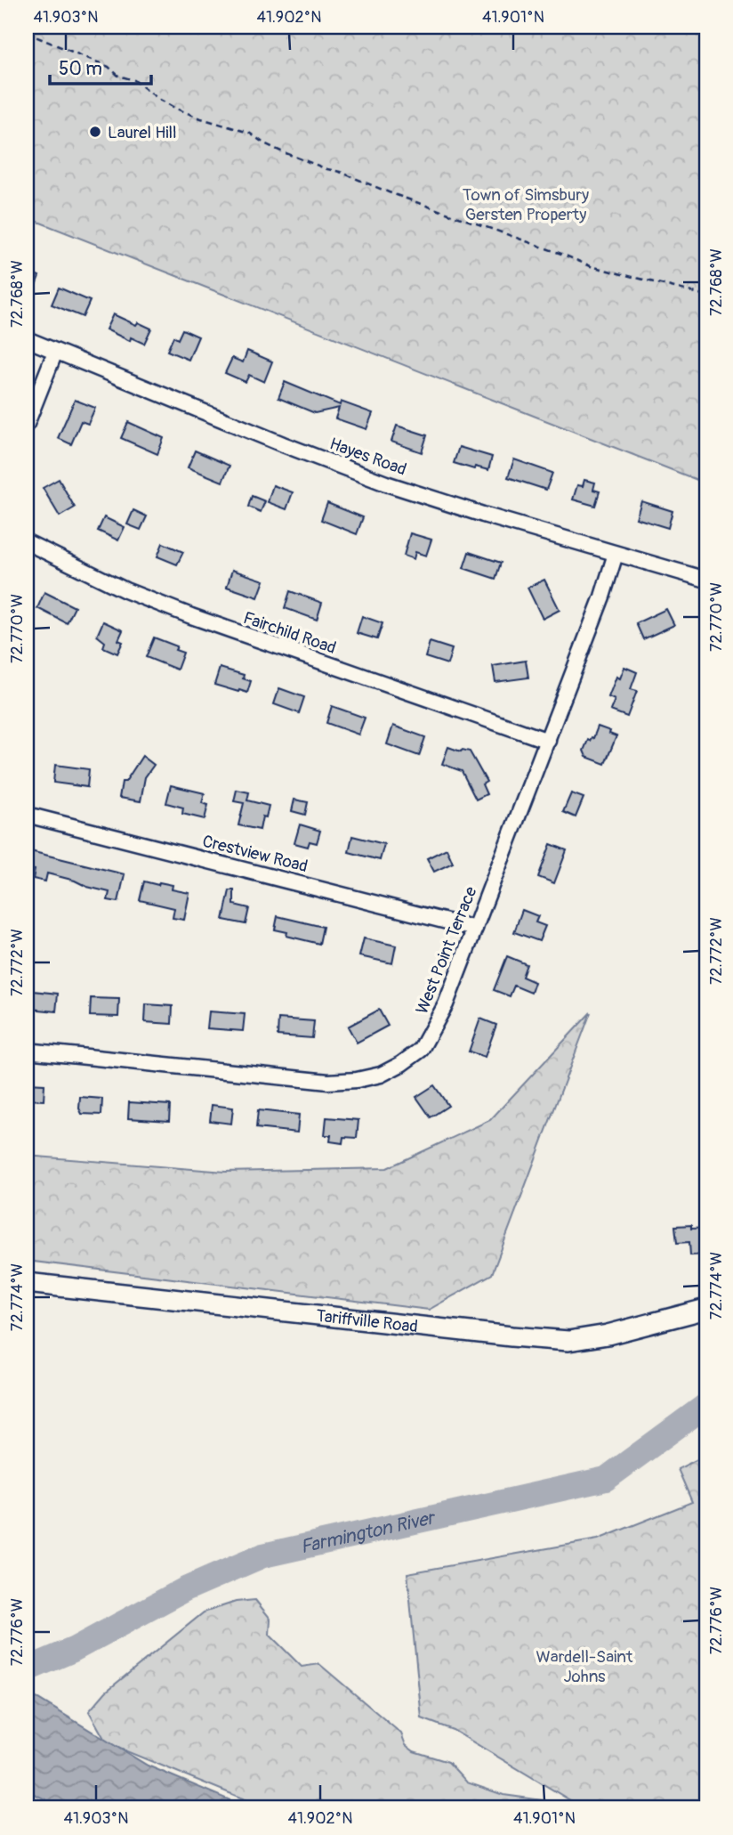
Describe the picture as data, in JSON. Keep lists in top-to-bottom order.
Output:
{
  "streets": {
    "main road": ["Tariffville Road"],
    "street": [
      "Hayes Road",
      "Fairchild Road",
      "Crestview Road",
      "West Point Terrace"
    ]
  },
  "crossings": [
    ["Hayes Road", "West Point Terrace"],
    ["Fairchild Road", "West Point Terrace"],
    ["Crestview Road", "West Point Terrace"]
  ],
  "water": ["Farmington River"],
  "parks": ["Town of Simsbury Gersten Property", "Wardell-Saint Johns"],
  "places": ["Laurel Hill"],
  "scale_bar": "50 m",
  "coordinates": [
    "41.903°N",
    "41.902°N",
    "41.901°N",
    "72.768°W",
    "72.770°W",
    "72.772°W",
    "72.774°W",
    "72.776°W"
  ]
}
